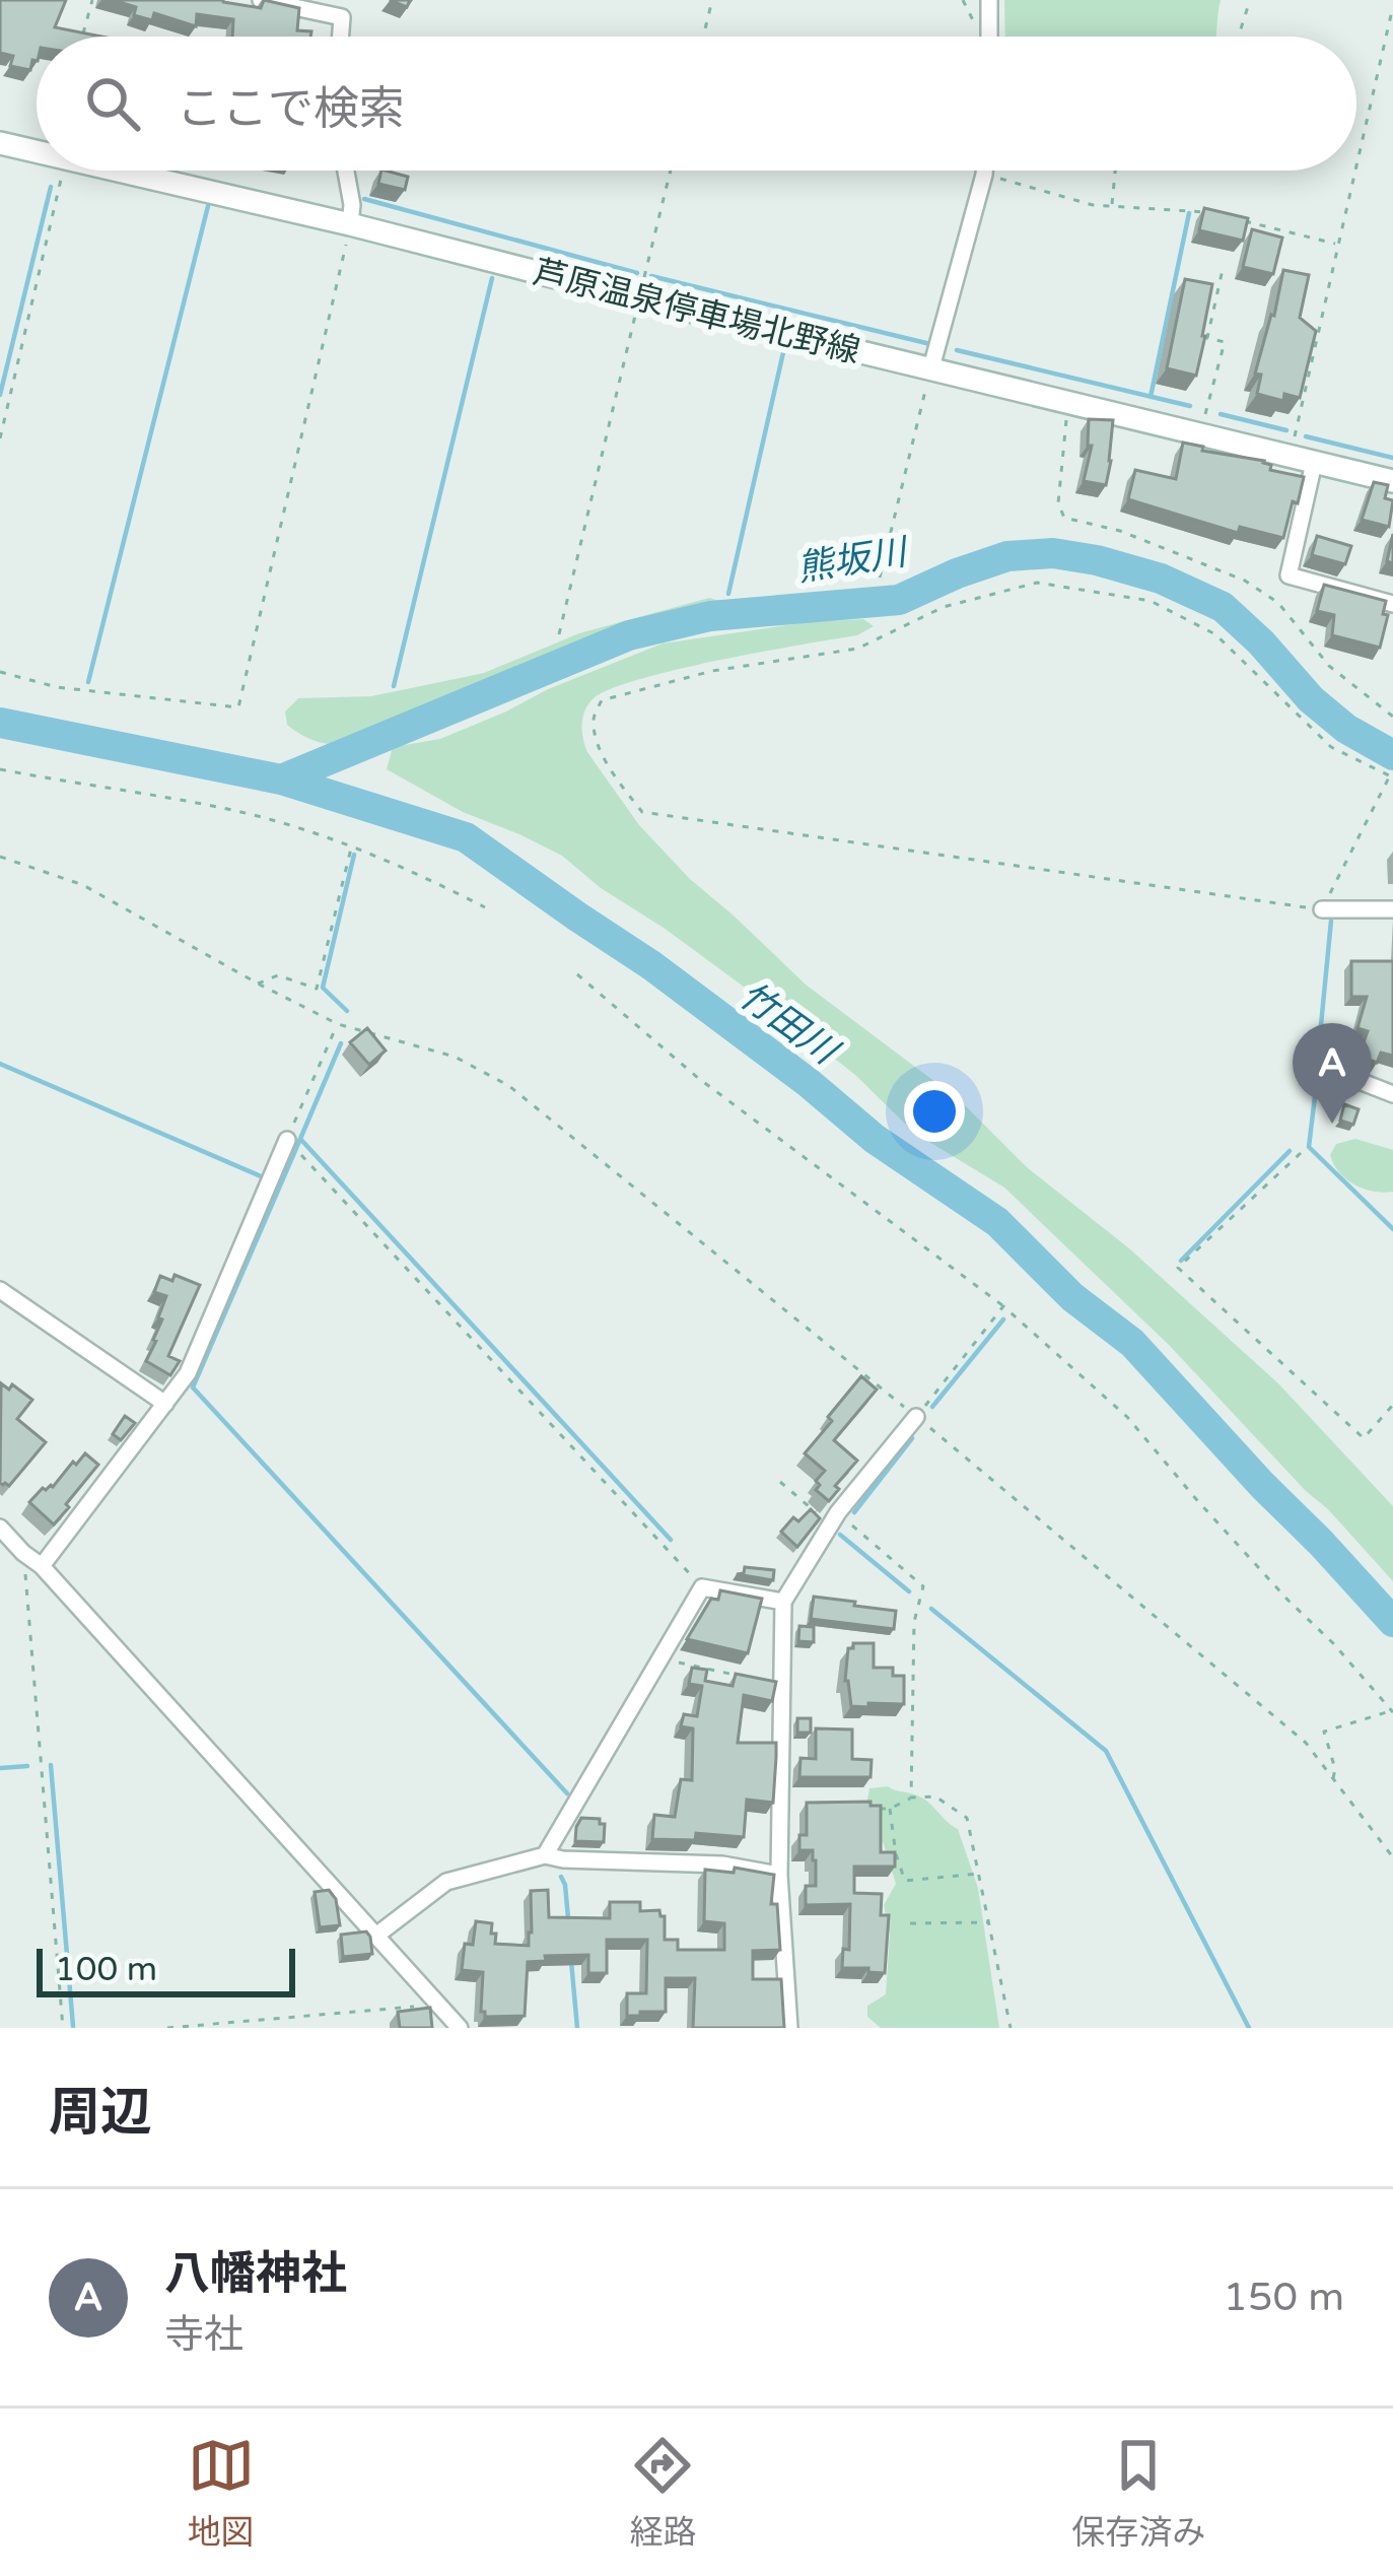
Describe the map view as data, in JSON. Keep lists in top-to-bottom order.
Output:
{
  "streets": {
    "main road": ["芦原温泉停車場北野線"]
  },
  "water": ["熊坂川", "竹田川"],
  "scale_bar": "100 m",
  "page": {
    "search": "ここで検索",
    "pins": "A",
    "scale": "100 m",
    "heading": "周辺",
    "list": [
      {
        "mark": "A",
        "name": "八幡神社",
        "note": "寺社",
        "value": "150 m"
      }
    ],
    "nav": ["地図", "経路", "保存済み"]
  }
}
